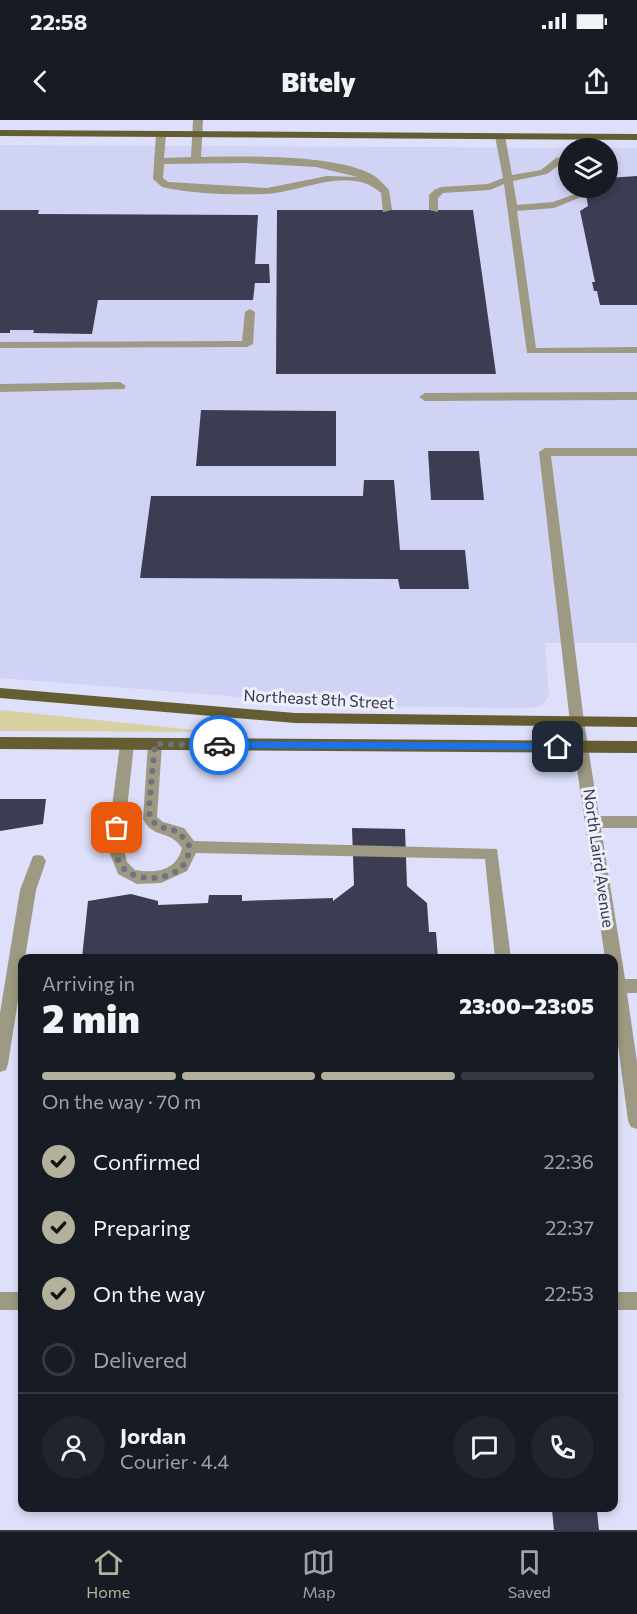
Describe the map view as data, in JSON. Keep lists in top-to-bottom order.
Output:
{
  "streets": {
    "main road": ["Northeast 8th Street"],
    "street": ["North Laird Avenue"]
  },
  "crossings": [
    ["Northeast 8th Street", "North Laird Avenue"]
  ],
  "page": {
    "status": "22:58",
    "header": "Bitely",
    "heading": ["2 min", "Arriving in", "23:00–23:05"],
    "panel": ["Jordan", "Courier · 4.4"],
    "bar": "On the way · 70 m",
    "list": [
      ["Confirmed", "22:36"],
      ["Preparing", "22:37"],
      ["On the way", "22:53"],
      "Delivered"
    ],
    "tabs": ["Home", "Map", "Saved"]
  }
}
